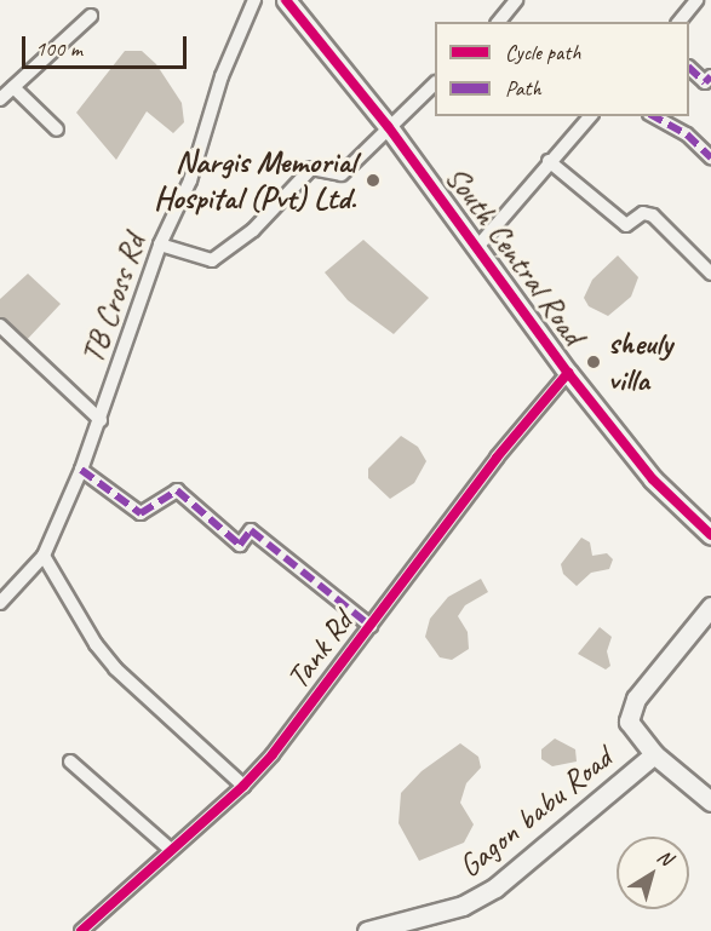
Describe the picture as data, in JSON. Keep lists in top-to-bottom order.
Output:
{
  "streets": {
    "street": [
      "South Central Road",
      "TB Cross Rd",
      "Tank Rd",
      "Gagon babu Road"
    ]
  },
  "crossings": [
    ["South Central Road", "Tank Rd"]
  ],
  "places": ["Nargis Memorial Hospital (Pvt) Ltd.", "sheuly villa"],
  "legend": ["Cycle path", "Path"],
  "scale_bar": "100 m",
  "north": "top right"
}
